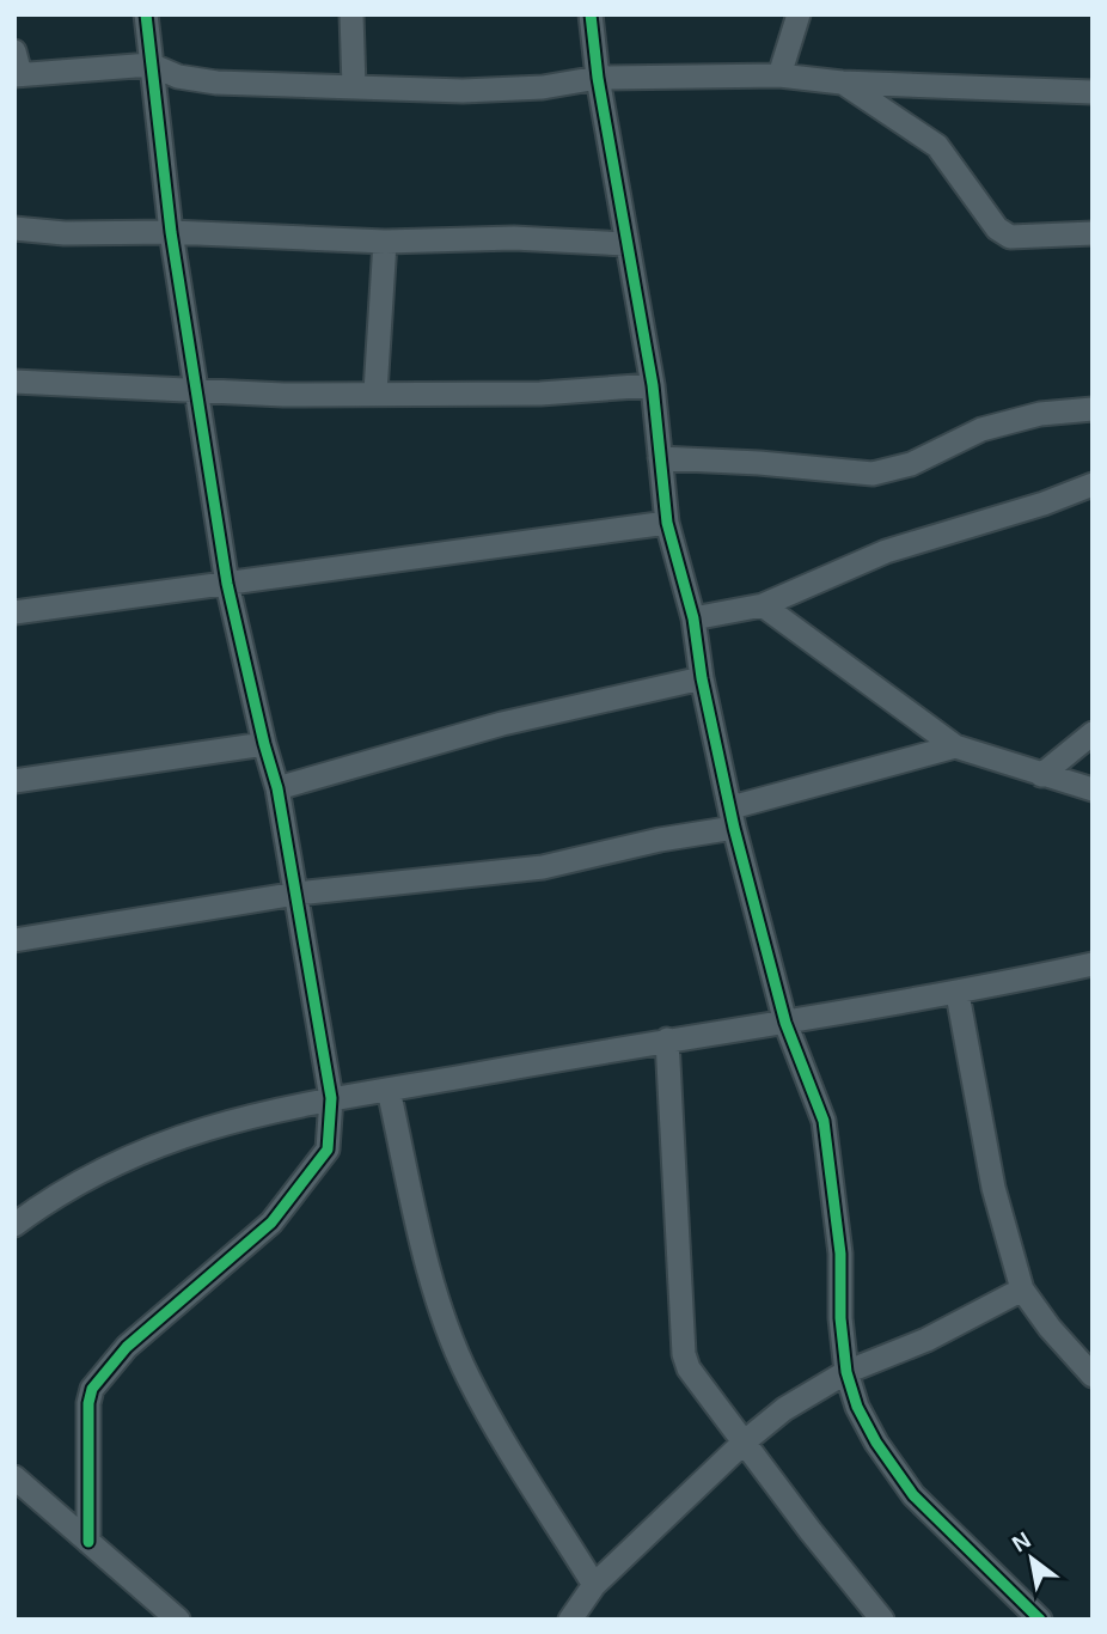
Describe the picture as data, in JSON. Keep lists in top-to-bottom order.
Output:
{
  "north": "top left"
}
